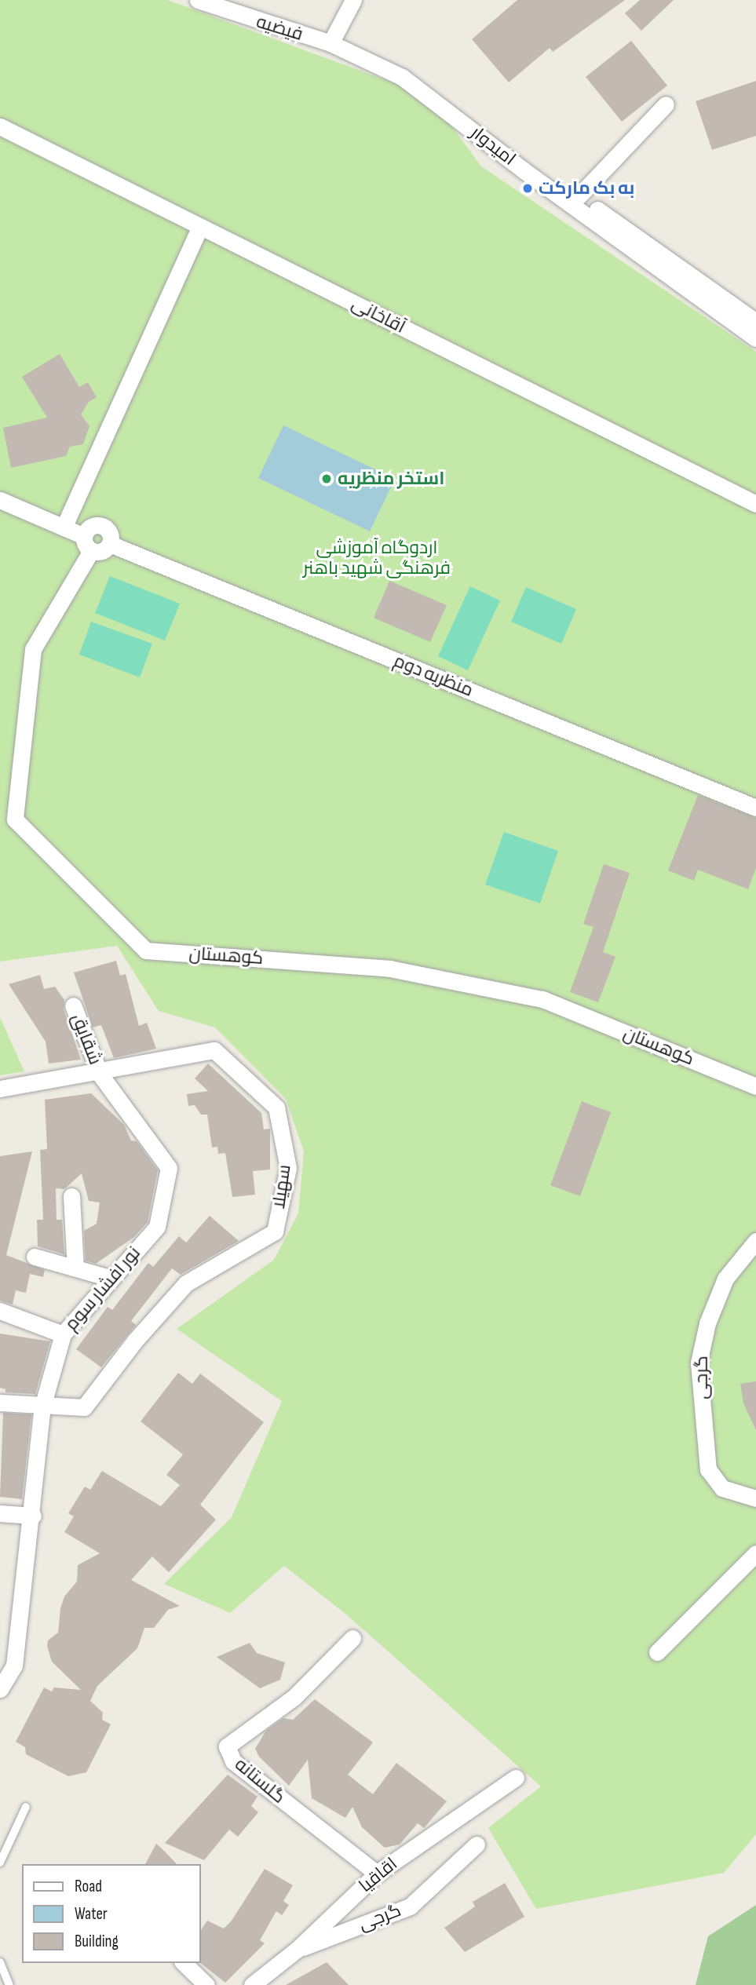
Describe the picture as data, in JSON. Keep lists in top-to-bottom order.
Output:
{
  "streets": {
    "street": [
      "فیضیه",
      "امیدوار",
      "آقاخانی",
      "منظریه دوم",
      "کوهستان",
      "شقایق",
      "سهیلا",
      "نور افشار سوم",
      "گرجی",
      "گلستانه",
      "اقاقیا"
    ]
  },
  "crossings": [
    ["فیضیه", "امیدوار"],
    ["منظریه دوم", "کوهستان"],
    ["شقایق", "سهیلا"],
    ["شقایق", "نور افشار سوم"],
    ["سهیلا", "نور افشار سوم"],
    ["گرجی", "اقاقیا"],
    ["گلستانه", "اقاقیا"]
  ],
  "parks": ["اردوگاه آموزشی فرهنگی شهید باهنر"],
  "places": ["به بک مارکت", "استخر منظریه"],
  "legend": ["Road", "Water", "Building"]
}
